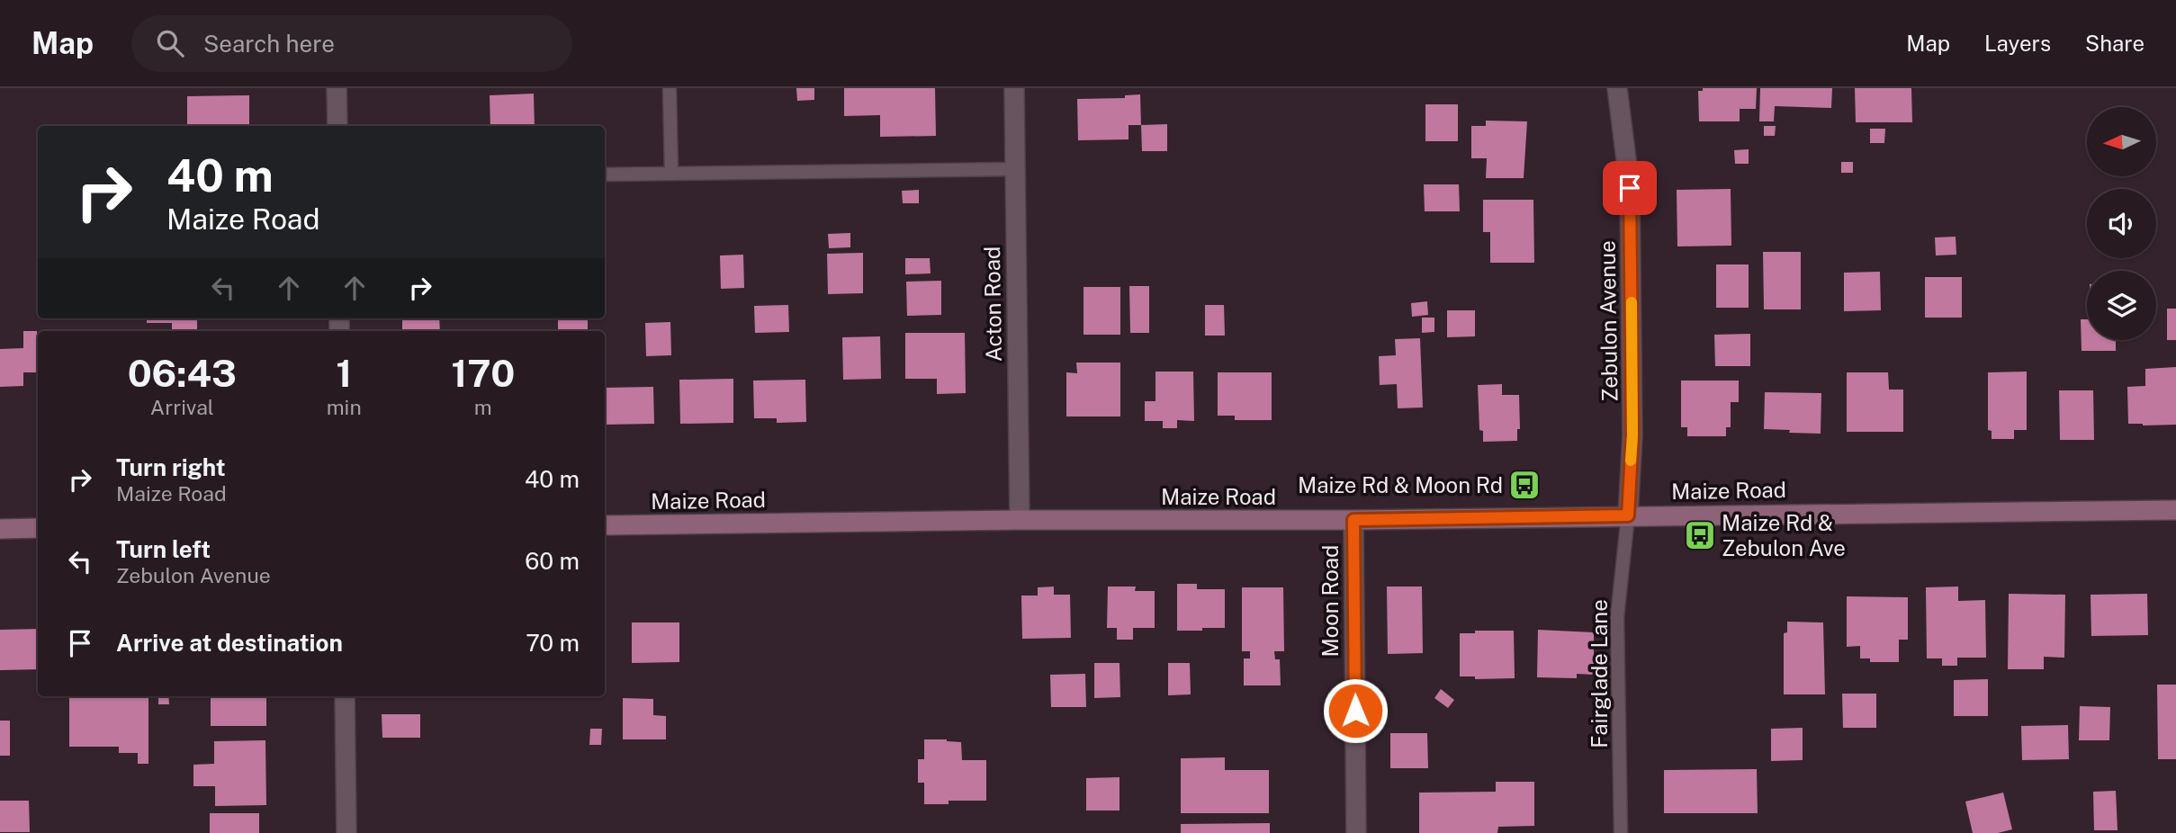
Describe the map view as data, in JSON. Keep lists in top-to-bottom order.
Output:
{
  "streets": {
    "street": [
      "Acton Road",
      "Zebulon Avenue",
      "Maize Road",
      "Moon Road"
    ],
    "lane": ["Fairglade Lane"]
  },
  "crossings": [
    ["Acton Road", "Maize Road"],
    ["Zebulon Avenue", "Maize Road"],
    ["Zebulon Avenue", "Fairglade Lane"],
    ["Maize Road", "Moon Road"],
    ["Maize Road", "Fairglade Lane"]
  ],
  "places": {
    "bus stop": ["Maize Rd & Moon Rd", "Maize Rd & Zebulon Ave"]
  },
  "north": "left",
  "page": {
    "header": "Map",
    "search": "Search here",
    "nav": ["Map", "Layers", "Share"],
    "turn": ["40 m", "Maize Road"],
    "eta": [
      "06:43",
      "Arrival",
      "1",
      "min",
      "170",
      "m"
    ],
    "list": [
      {
        "name": "Turn right",
        "note": "Maize Road",
        "value": "40 m"
      },
      {
        "name": "Turn left",
        "note": "Zebulon Avenue",
        "value": "60 m"
      },
      {
        "name": "Arrive at destination",
        "value": "70 m"
      }
    ]
  }
}
